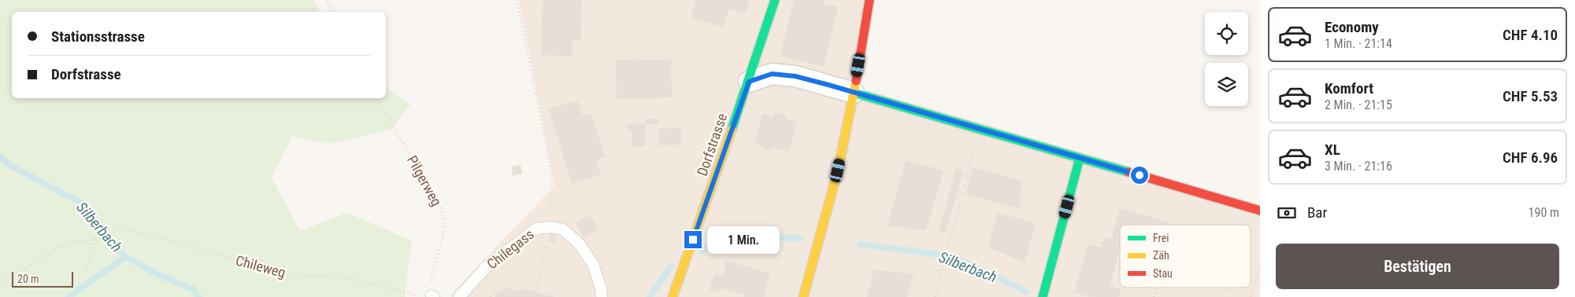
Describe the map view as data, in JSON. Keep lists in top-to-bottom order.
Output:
{
  "streets": {
    "street": ["Dorfstrasse"],
    "lane": ["Chilegass"],
    "path": ["Pilgerweg", "Chileweg"]
  },
  "crossings": [
    ["Pilgerweg", "Chileweg"]
  ],
  "water": ["Silberbach"],
  "legend": ["Frei", "Zäh", "Stau"],
  "scale_bar": "20 m",
  "page": {
    "list": [
      {
        "name": "Economy",
        "note": "1 Min. · 21:14",
        "value": "CHF 4.10"
      },
      {
        "name": "Komfort",
        "note": "2 Min. · 21:15",
        "value": "CHF 5.53"
      },
      {
        "name": "XL",
        "note": "3 Min. · 21:16",
        "value": "CHF 6.96"
      }
    ],
    "banner": ["Stationsstrasse", "Dorfstrasse"],
    "pay": ["Bar", "190 m"],
    "bubble": "1 Min.",
    "buttons": "Bestätigen",
    "scale": "20 m"
  }
}
